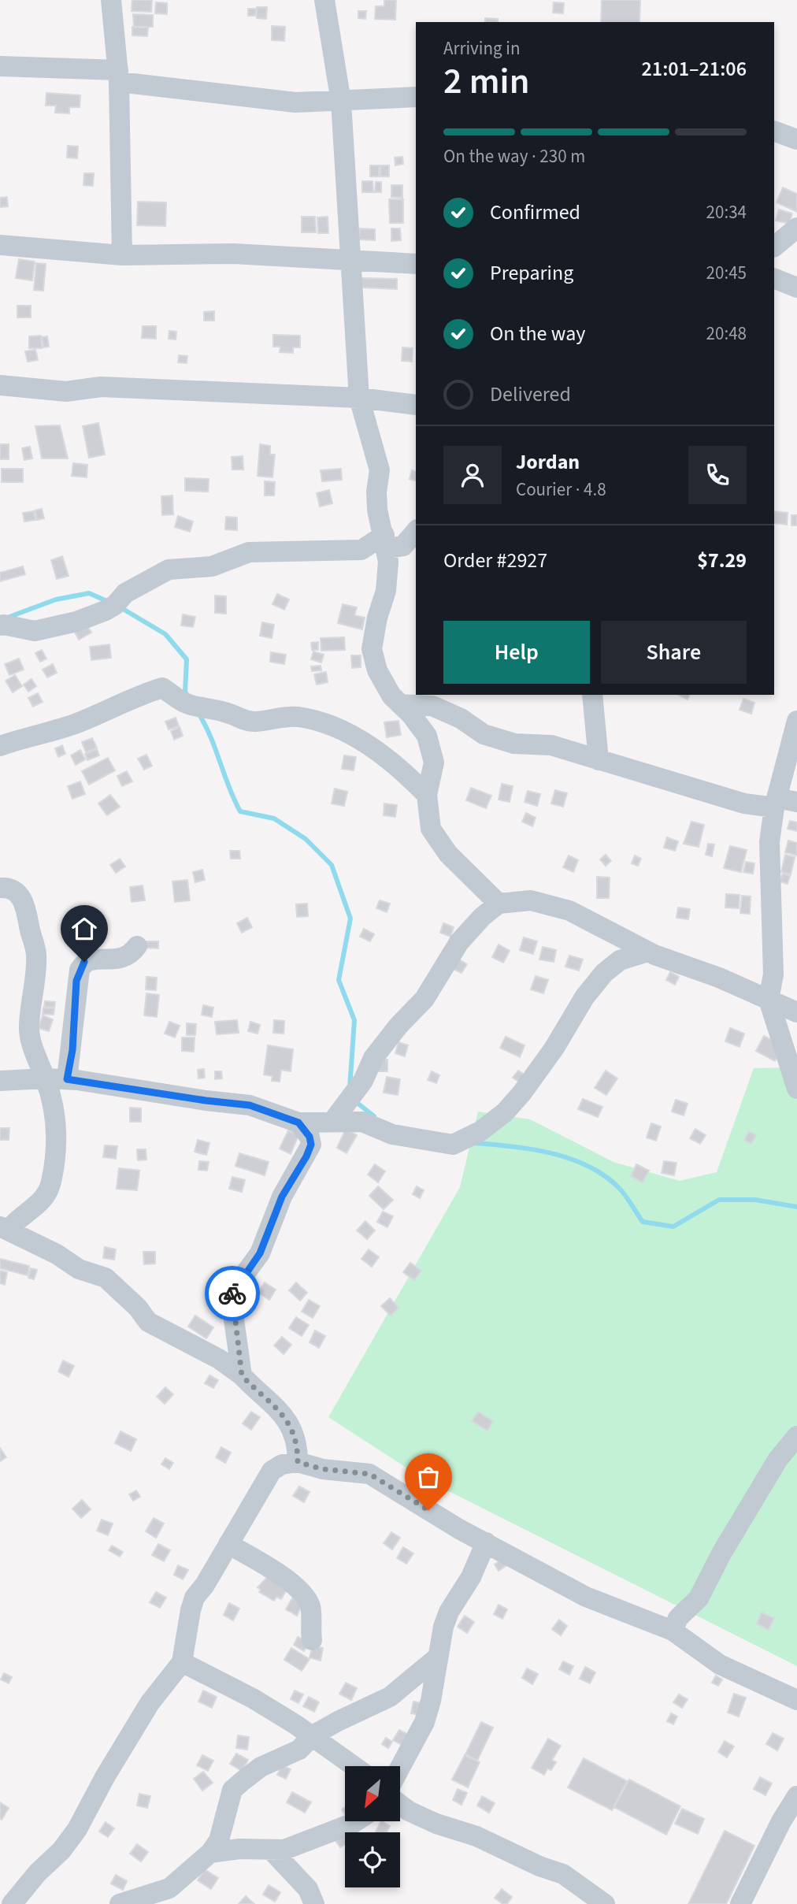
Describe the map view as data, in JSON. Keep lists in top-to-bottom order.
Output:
{
  "north": "bottom left",
  "page": {
    "heading": ["2 min", "Arriving in", "21:01–21:06"],
    "panel": [
      "Jordan",
      "Courier · 4.8",
      "Order #2927",
      "$7.29"
    ],
    "bar": "On the way · 230 m",
    "list": [
      ["Confirmed", "20:34"],
      ["Preparing", "20:45"],
      ["On the way", "20:48"],
      "Delivered"
    ],
    "buttons": ["Help", "Share"]
  }
}
